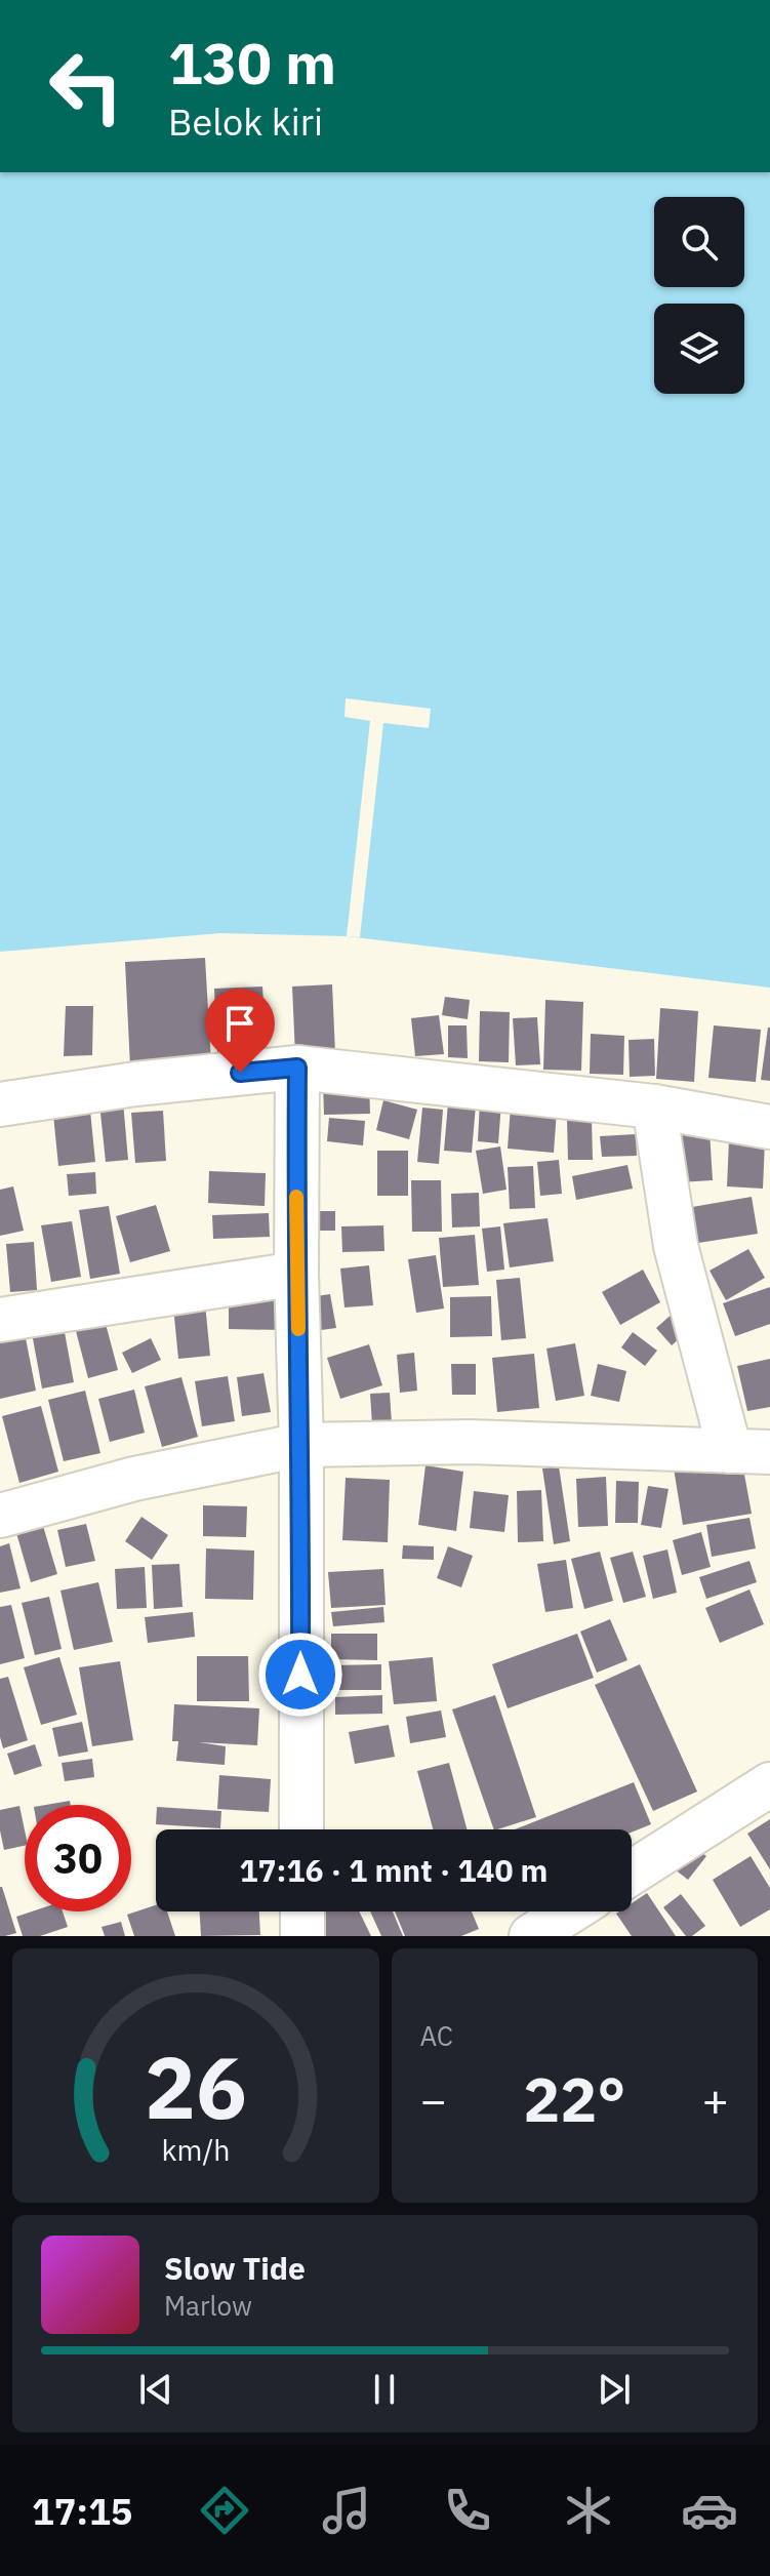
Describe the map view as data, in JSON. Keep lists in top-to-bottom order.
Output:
{
  "page": {
    "turn": ["130 m", "Belok kiri"],
    "limit": "30",
    "trip": "17:16 · 1 mnt · 140 m",
    "tile": "AC",
    "heat": ["−", "22°", "+"],
    "song": ["Slow Tide", "Marlow"],
    "tabs": "17:15",
    "gauge": ["26", "km/h"]
  }
}
